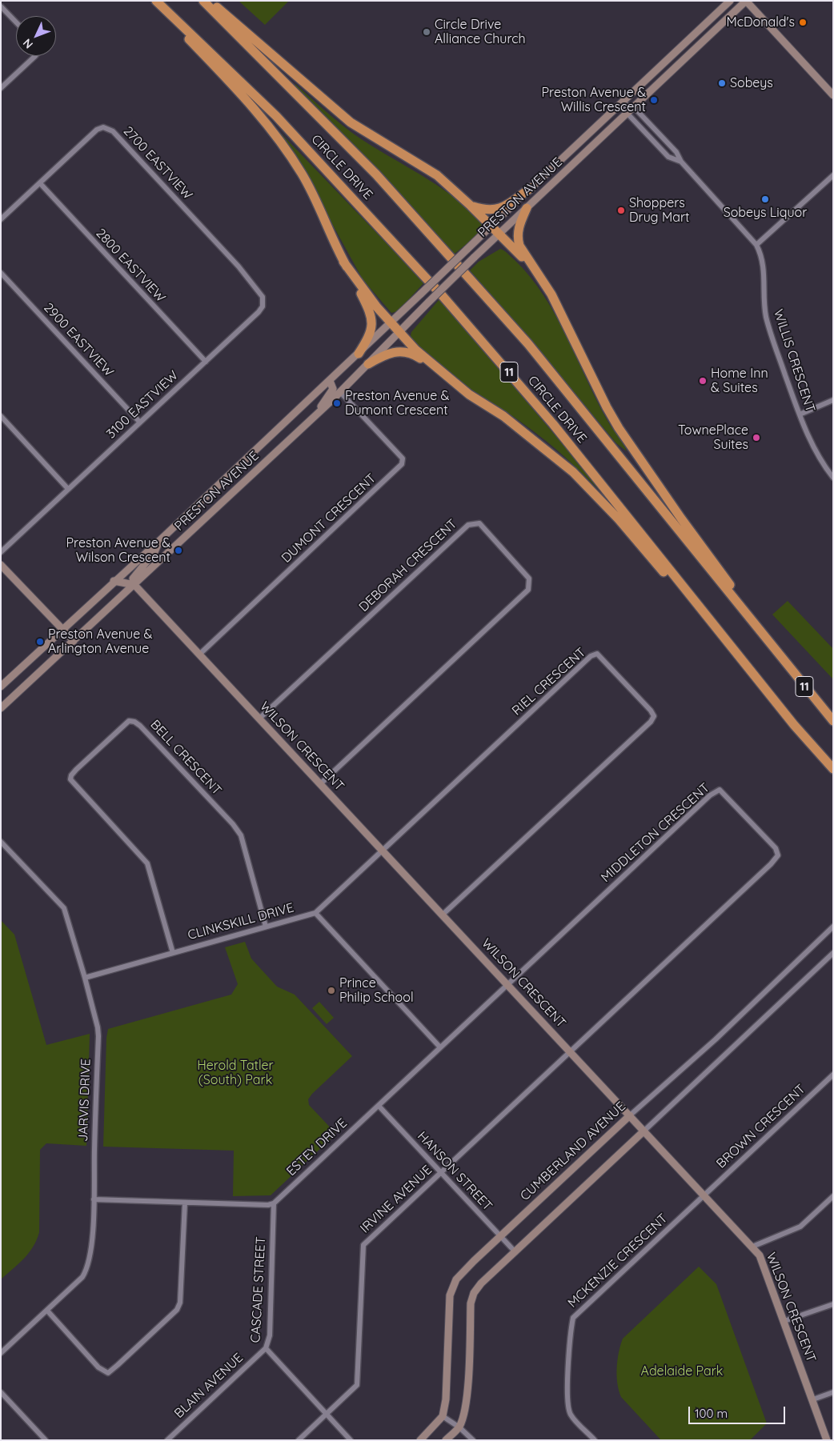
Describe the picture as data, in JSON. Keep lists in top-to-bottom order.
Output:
{
  "streets": {
    "highway": ["CIRCLE DRIVE", "11"],
    "main road": ["PRESTON AVENUE", "WILSON CRESCENT", "CUMBERLAND AVENUE"],
    "street": [
      "2700 EASTVIEW",
      "2800 EASTVIEW",
      "2900 EASTVIEW",
      "WILLIS CRESCENT",
      "3100 EASTVIEW",
      "DUMONT CRESCENT",
      "DEBORAH CRESCENT",
      "RIEL CRESCENT",
      "BELL CRESCENT",
      "MIDDLETON CRESCENT",
      "CLINKSKILL DRIVE",
      "JARVIS DRIVE",
      "BROWN CRESCENT",
      "ESTEY DRIVE",
      "HANSON STREET",
      "IRVINE AVENUE",
      "MCKENZIE CRESCENT",
      "CASCADE STREET",
      "BLAIN AVENUE"
    ]
  },
  "crossings": [
    ["2700 EASTVIEW", "2800 EASTVIEW"],
    ["2700 EASTVIEW", "3100 EASTVIEW"],
    ["PRESTON AVENUE", "WILLIS CRESCENT"],
    ["PRESTON AVENUE", "DUMONT CRESCENT"],
    ["PRESTON AVENUE", "WILSON CRESCENT"],
    ["2800 EASTVIEW", "3100 EASTVIEW"],
    ["2900 EASTVIEW", "3100 EASTVIEW"],
    ["DUMONT CRESCENT", "WILSON CRESCENT"],
    ["DEBORAH CRESCENT", "WILSON CRESCENT"],
    ["RIEL CRESCENT", "WILSON CRESCENT"],
    ["RIEL CRESCENT", "CLINKSKILL DRIVE"],
    ["WILSON CRESCENT", "MIDDLETON CRESCENT"],
    ["WILSON CRESCENT", "CLINKSKILL DRIVE"],
    ["WILSON CRESCENT", "BROWN CRESCENT"],
    ["WILSON CRESCENT", "ESTEY DRIVE"],
    ["WILSON CRESCENT", "CUMBERLAND AVENUE"],
    ["WILSON CRESCENT", "IRVINE AVENUE"],
    ["WILSON CRESCENT", "MCKENZIE CRESCENT"],
    ["BELL CRESCENT", "CLINKSKILL DRIVE"],
    ["MIDDLETON CRESCENT", "ESTEY DRIVE"],
    ["MIDDLETON CRESCENT", "IRVINE AVENUE"],
    ["CLINKSKILL DRIVE", "JARVIS DRIVE"],
    ["BROWN CRESCENT", "MCKENZIE CRESCENT"],
    ["ESTEY DRIVE", "HANSON STREET"],
    ["ESTEY DRIVE", "CASCADE STREET"],
    ["CUMBERLAND AVENUE", "HANSON STREET"],
    ["HANSON STREET", "IRVINE AVENUE"],
    ["IRVINE AVENUE", "CASCADE STREET"],
    ["CASCADE STREET", "BLAIN AVENUE"]
  ],
  "parks": ["Herold Tatler (South) Park", "Adelaide Park"],
  "places": [
    "McDonald's",
    "Circle Drive Alliance Church",
    "Sobeys",
    "Preston Avenue & Willis Crescent",
    "Sobeys Liquor",
    "Shoppers Drug Mart",
    "Home Inn & Suites",
    "Preston Avenue & Dumont Crescent",
    "TownePlace Suites",
    "Preston Avenue & Wilson Crescent",
    "Preston Avenue & Arlington Avenue",
    "Prince Philip School"
  ],
  "scale_bar": "100 m",
  "north": "bottom left"
}
